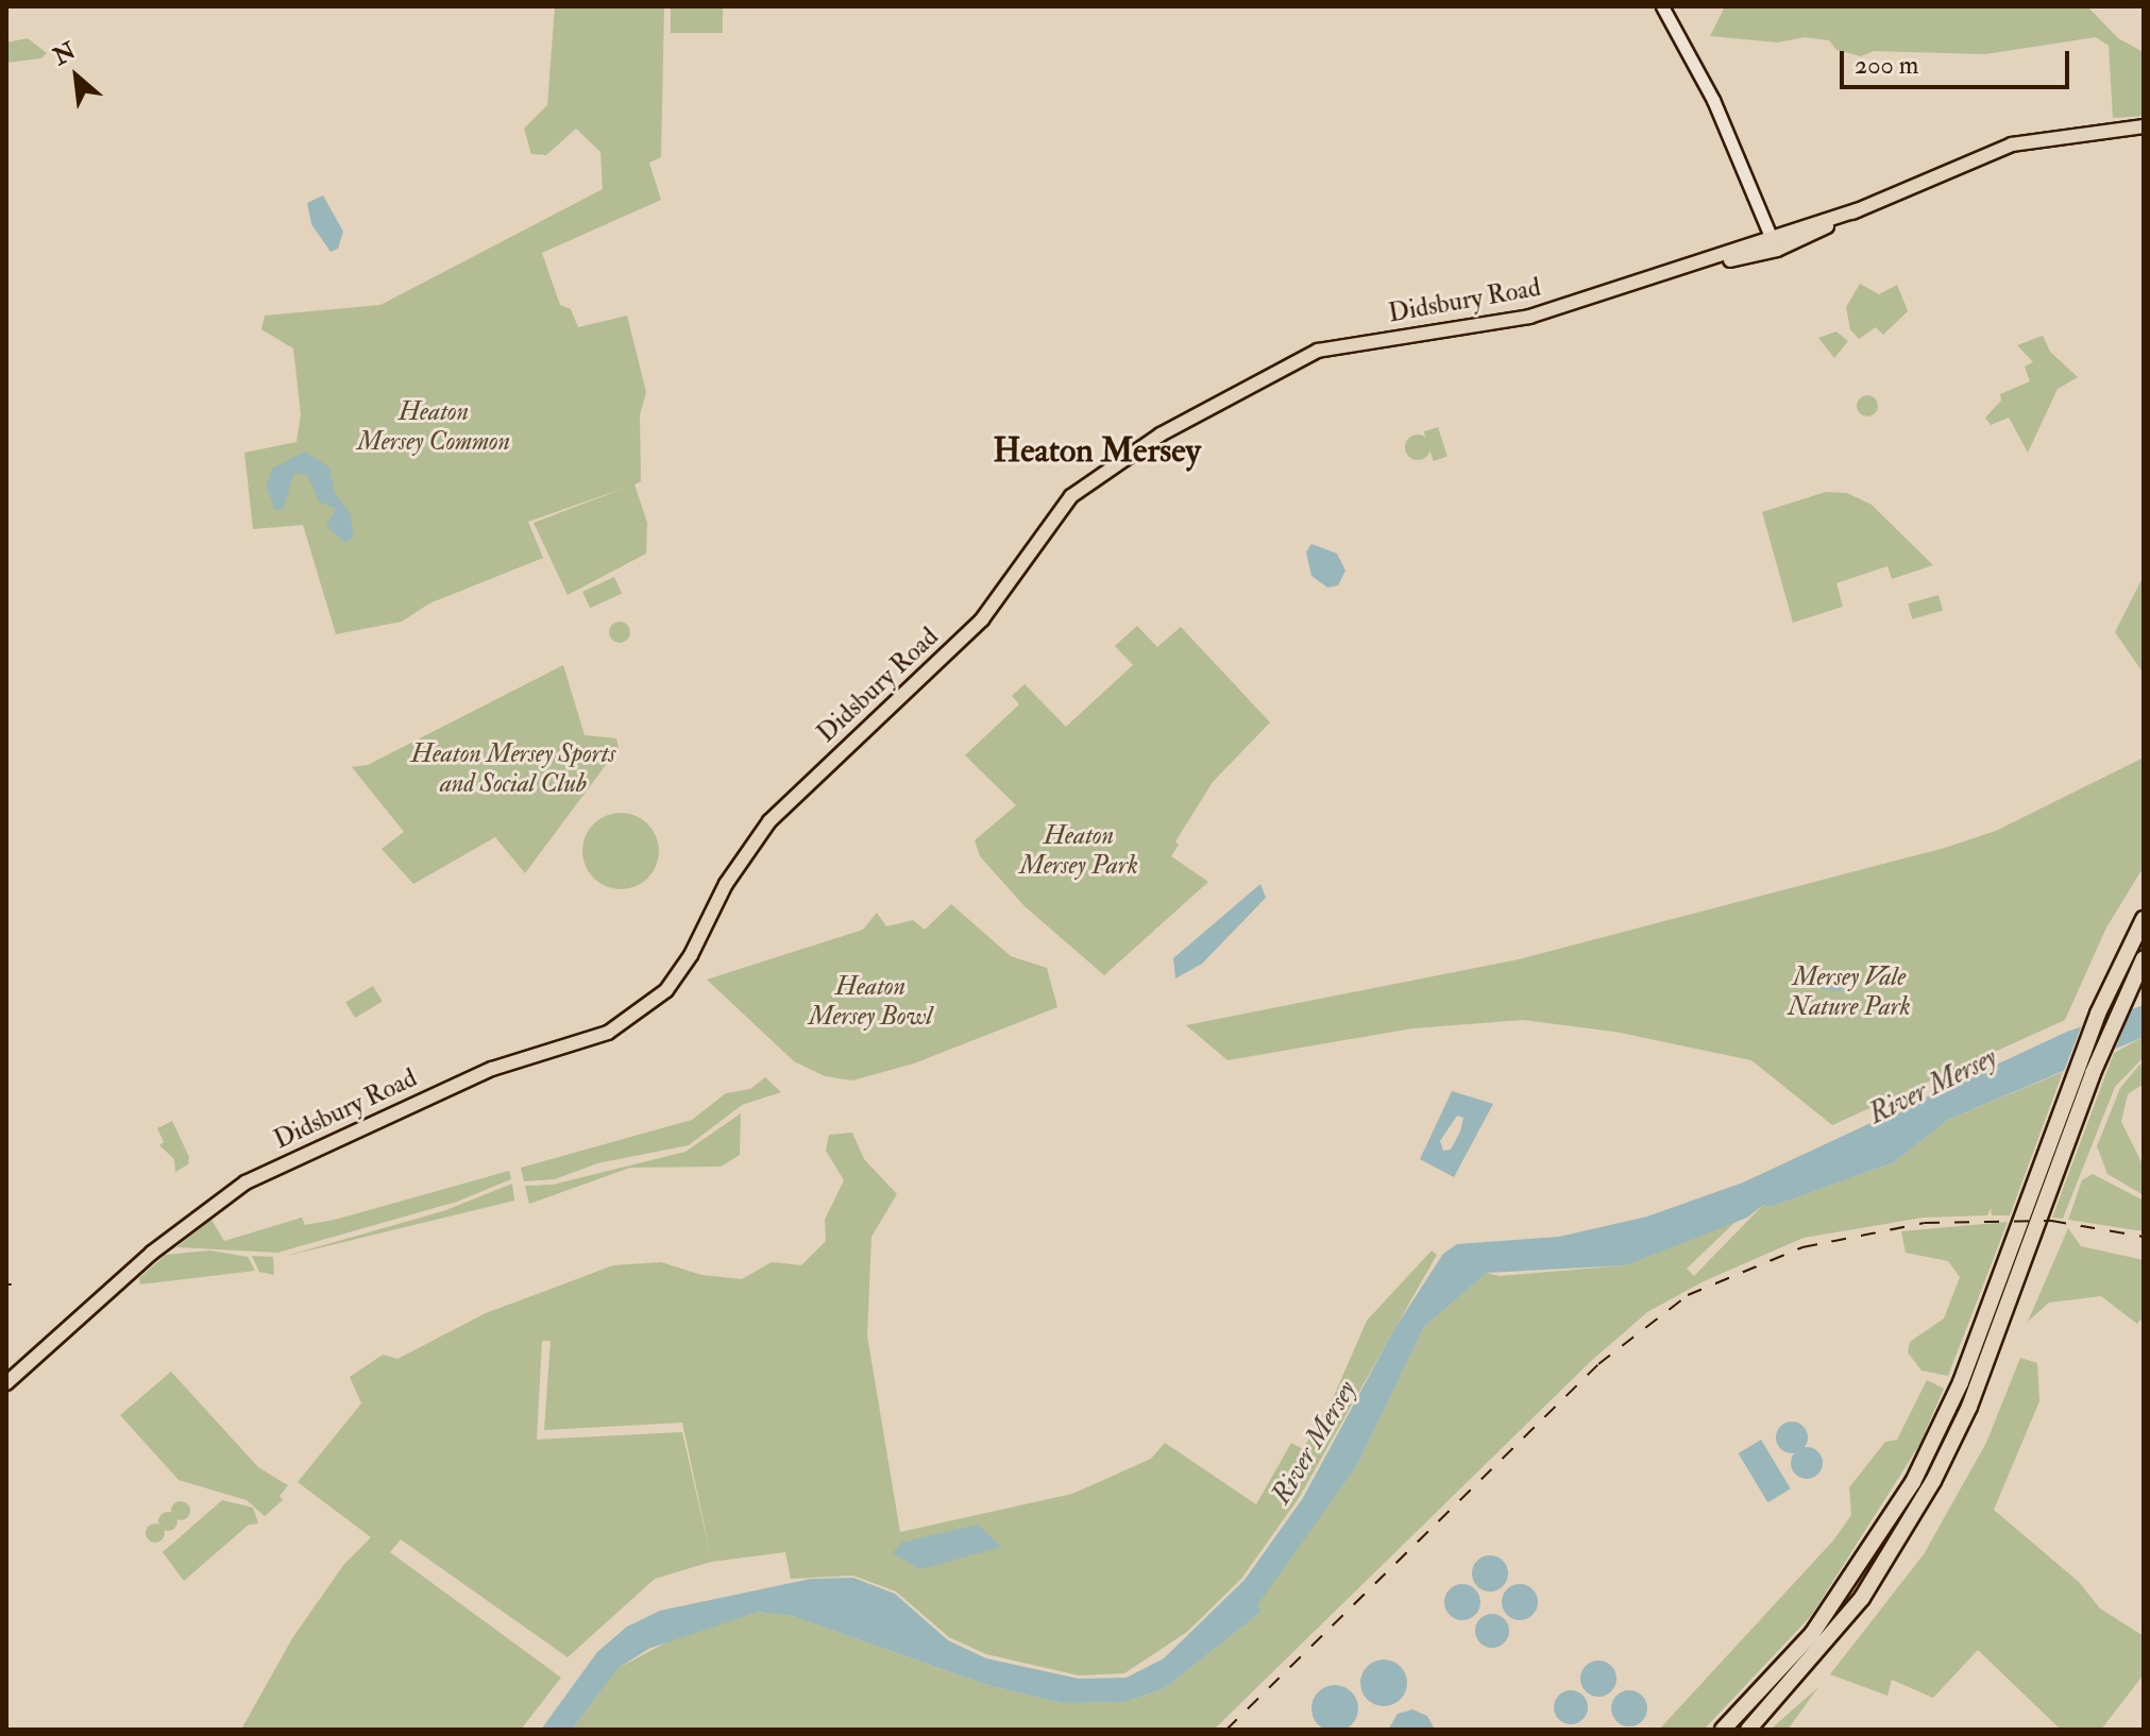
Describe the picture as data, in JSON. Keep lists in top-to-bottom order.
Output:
{
  "streets": {
    "main road": ["Didsbury Road"]
  },
  "districts": ["Heaton Mersey"],
  "water": ["River Mersey"],
  "parks": [
    "Heaton Mersey Common",
    "Heaton Mersey Sports and Social Club",
    "Heaton Mersey Park",
    "Mersey Vale Nature Park",
    "Heaton Mersey Bowl"
  ],
  "scale_bar": "200 m",
  "north": "top left"
}
